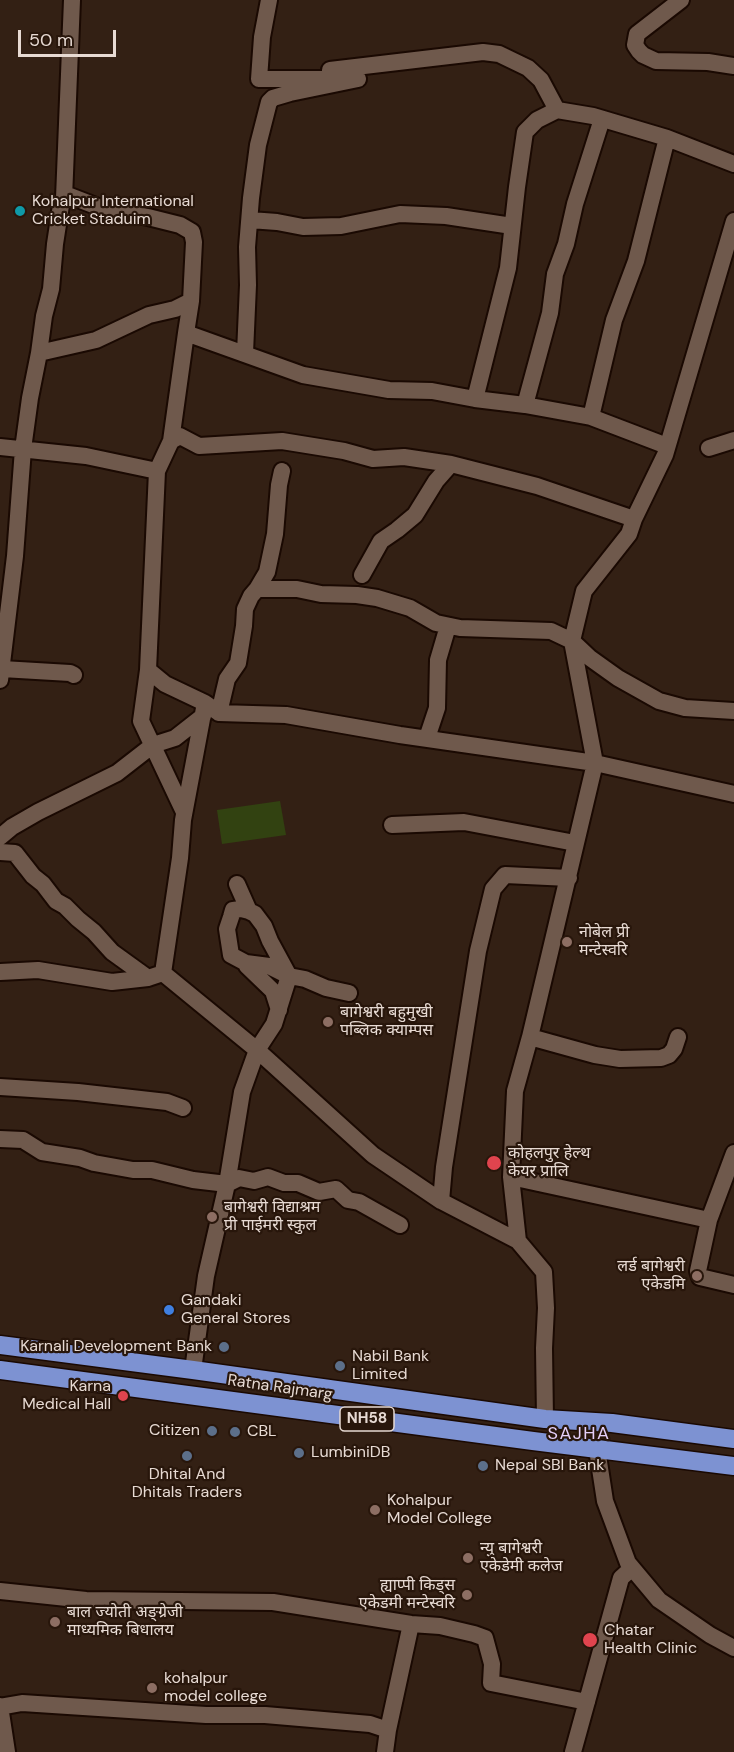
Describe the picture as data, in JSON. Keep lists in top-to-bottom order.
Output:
{
  "streets": {
    "highway": ["Ratna Rajmarg", "NH58"]
  },
  "districts": ["SAJHA"],
  "places": [
    "Kohalpur International Cricket Staduim",
    "नोबेल प्री मन्टेस्वरि",
    "बागेश्वरी बहुमुखी पब्लिक क्याम्पस",
    "कोहलपुर हेल्थ केयर प्रालि",
    "बागेश्वरी विद्याश्रम प्री पाईमरी स्कुल",
    "लर्ड बागेश्वरी एकेडमि",
    "Gandaki General Stores",
    "Karnali Development Bank",
    "Nabil Bank Limited",
    "Karna Medical Hall",
    "Citizen",
    "CBL",
    "LumbiniDB",
    "Dhital And Dhitals Traders",
    "Nepal SBI Bank",
    "Kohalpur Model College",
    "न्यु बागेश्वरी एकेडेमी कलेज",
    "ह्याप्पी किड्स एकेडमी मन्टेस्वरि",
    "बाल ज्योती अङ्ग्रेजी माध्यमिक बिधालय",
    "Chatar Health Clinic",
    "kohalpur model college"
  ],
  "scale_bar": "50 m"
}
